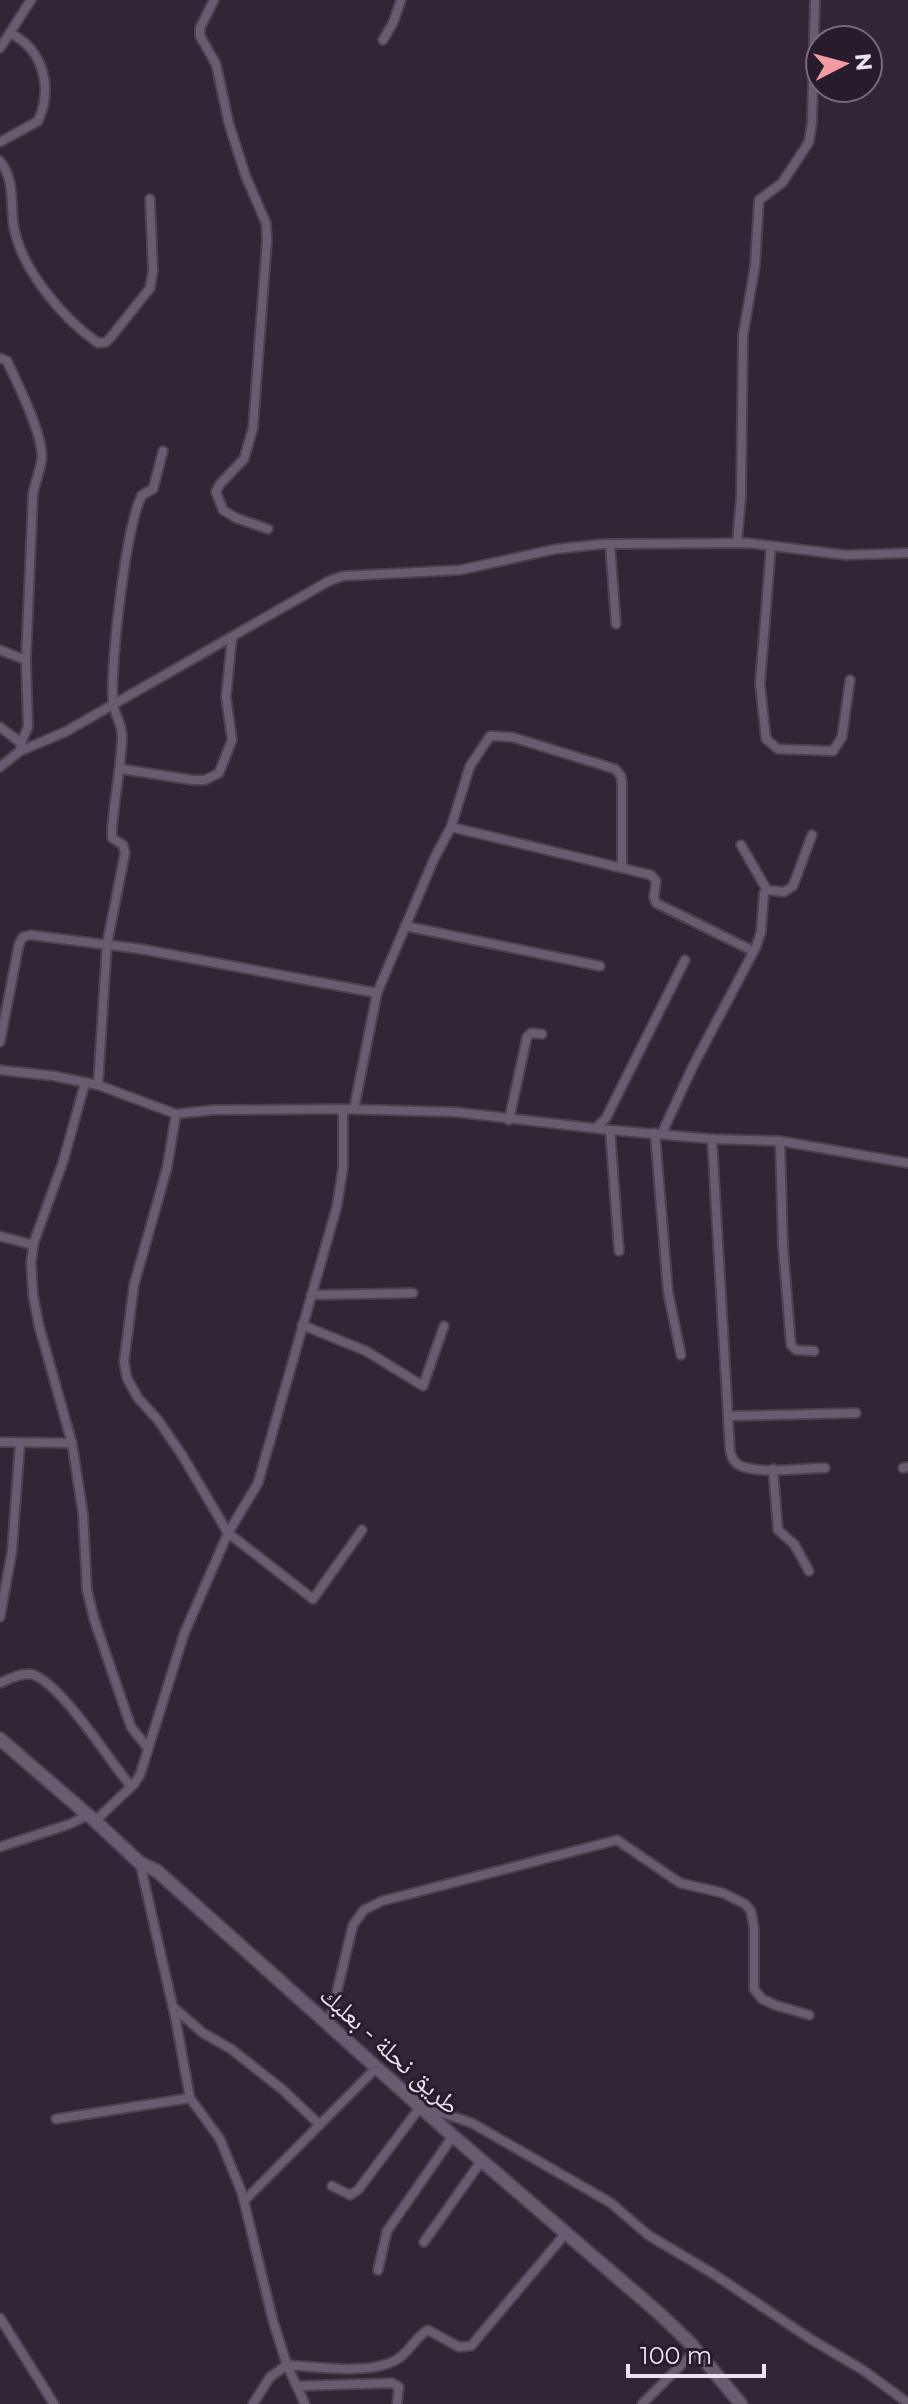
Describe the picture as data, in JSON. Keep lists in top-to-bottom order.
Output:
{
  "streets": {
    "street": ["طريق نحلة - بعلبك"]
  },
  "scale_bar": "100 m",
  "north": "right"
}
